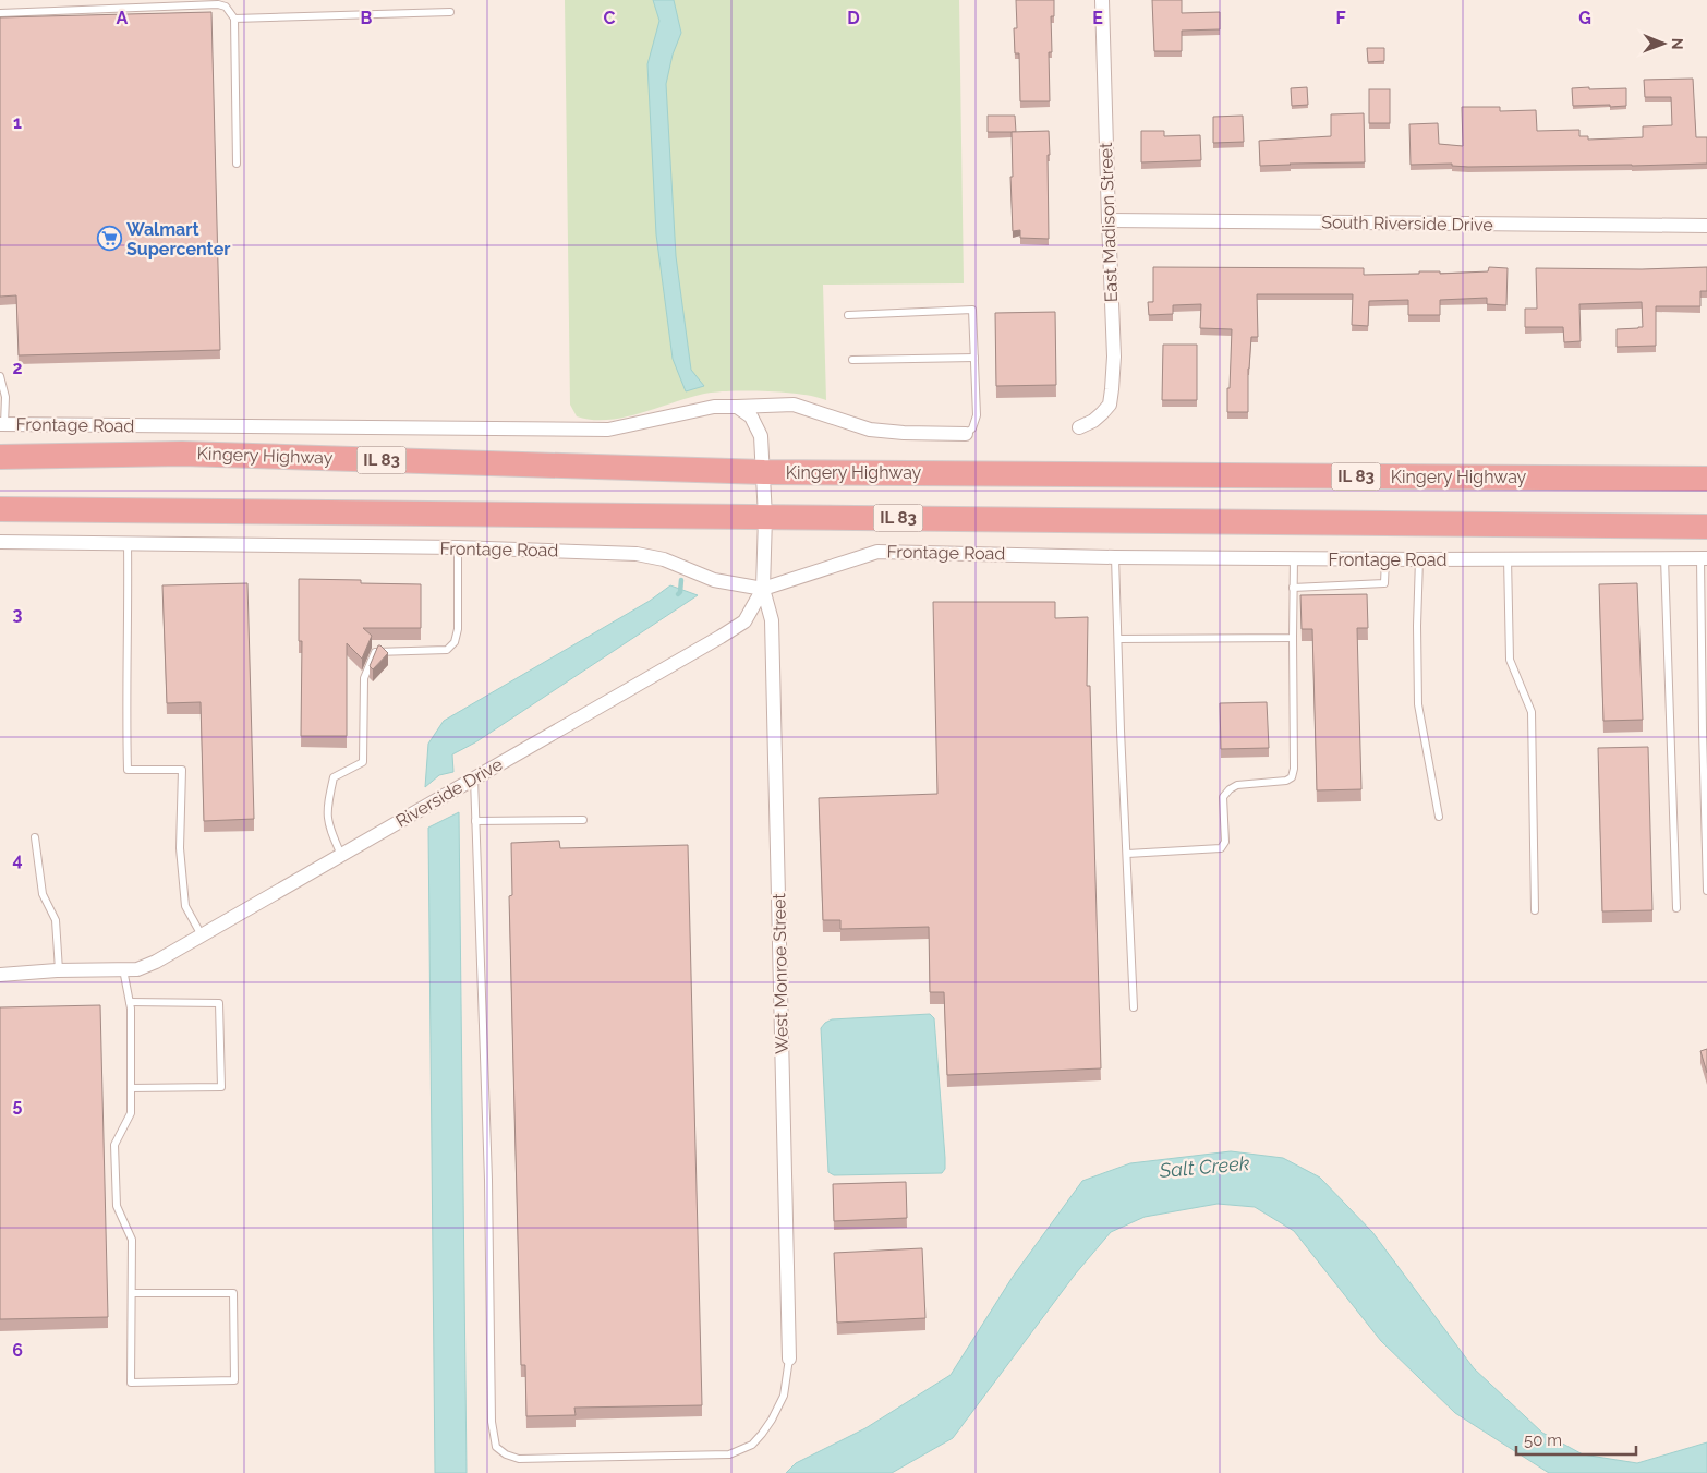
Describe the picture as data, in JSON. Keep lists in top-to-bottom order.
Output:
{
  "streets": {
    "highway": ["Kingery Highway", "IL 83"],
    "street": [
      "East Madison Street",
      "South Riverside Drive",
      "Frontage Road",
      "Riverside Drive",
      "West Monroe Street"
    ]
  },
  "crossings": [
    ["East Madison Street", "South Riverside Drive"],
    ["Frontage Road", "Riverside Drive"],
    ["Frontage Road", "West Monroe Street"],
    ["Kingery Highway", "Riverside Drive"],
    ["IL 83", "Riverside Drive"],
    ["Riverside Drive", "West Monroe Street"]
  ],
  "water": ["Salt Creek"],
  "places": {
    "supermarket": ["Walmart Supercenter"]
  },
  "scale_bar": "50 m",
  "north": "right",
  "grid": {
    "columns": [
      "A",
      "B",
      "C",
      "D",
      "E",
      "F",
      "G"
    ],
    "rows": [
      "1",
      "2",
      "3",
      "4",
      "5",
      "6"
    ]
  }
}
